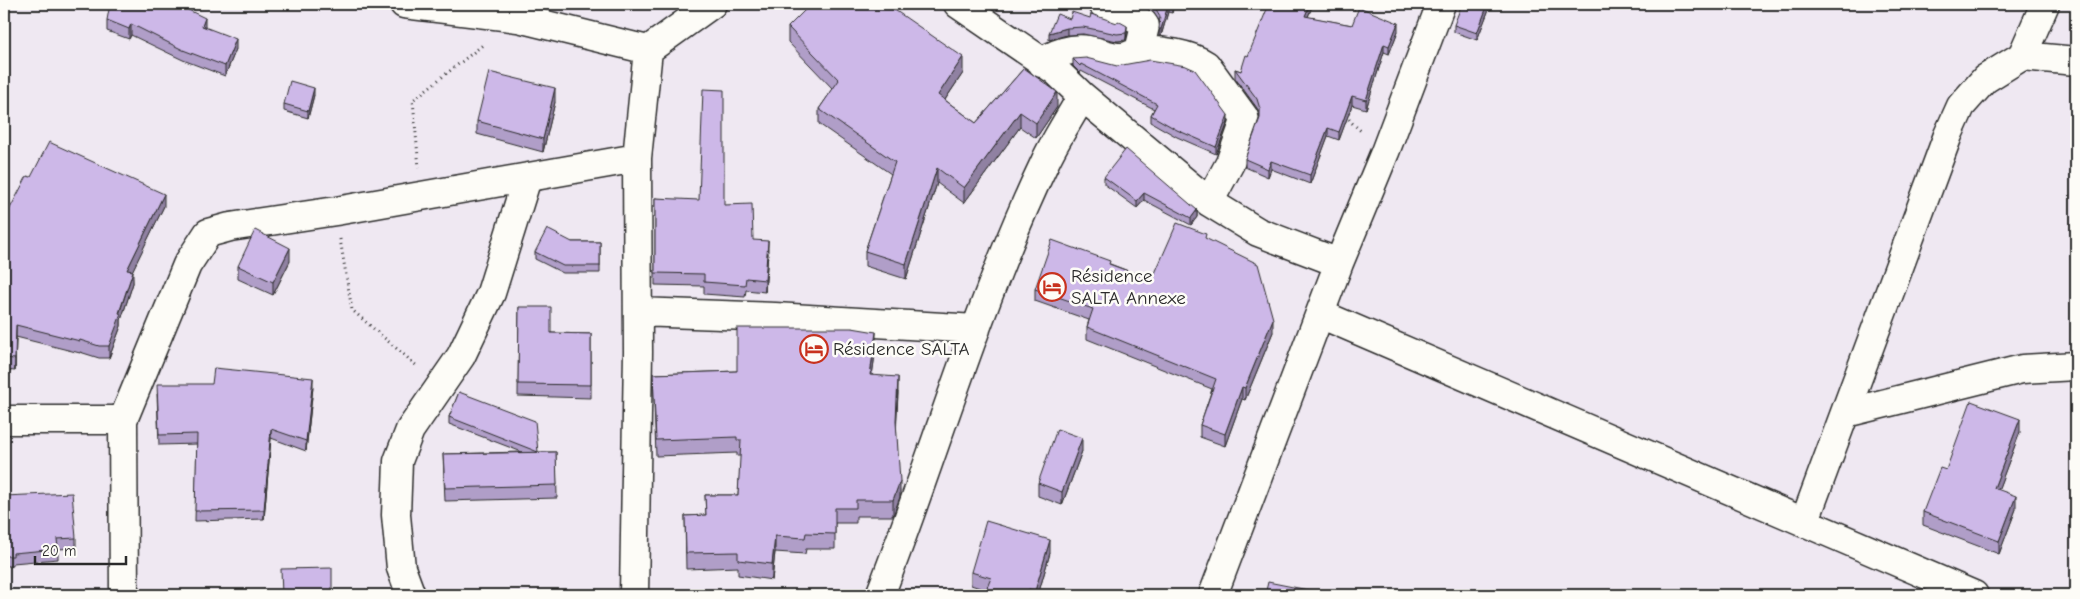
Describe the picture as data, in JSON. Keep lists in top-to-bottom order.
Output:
{
  "places": {
    "hotel": ["Résidence SALTA Annexe", "Résidence SALTA"]
  },
  "scale_bar": "20 m"
}
